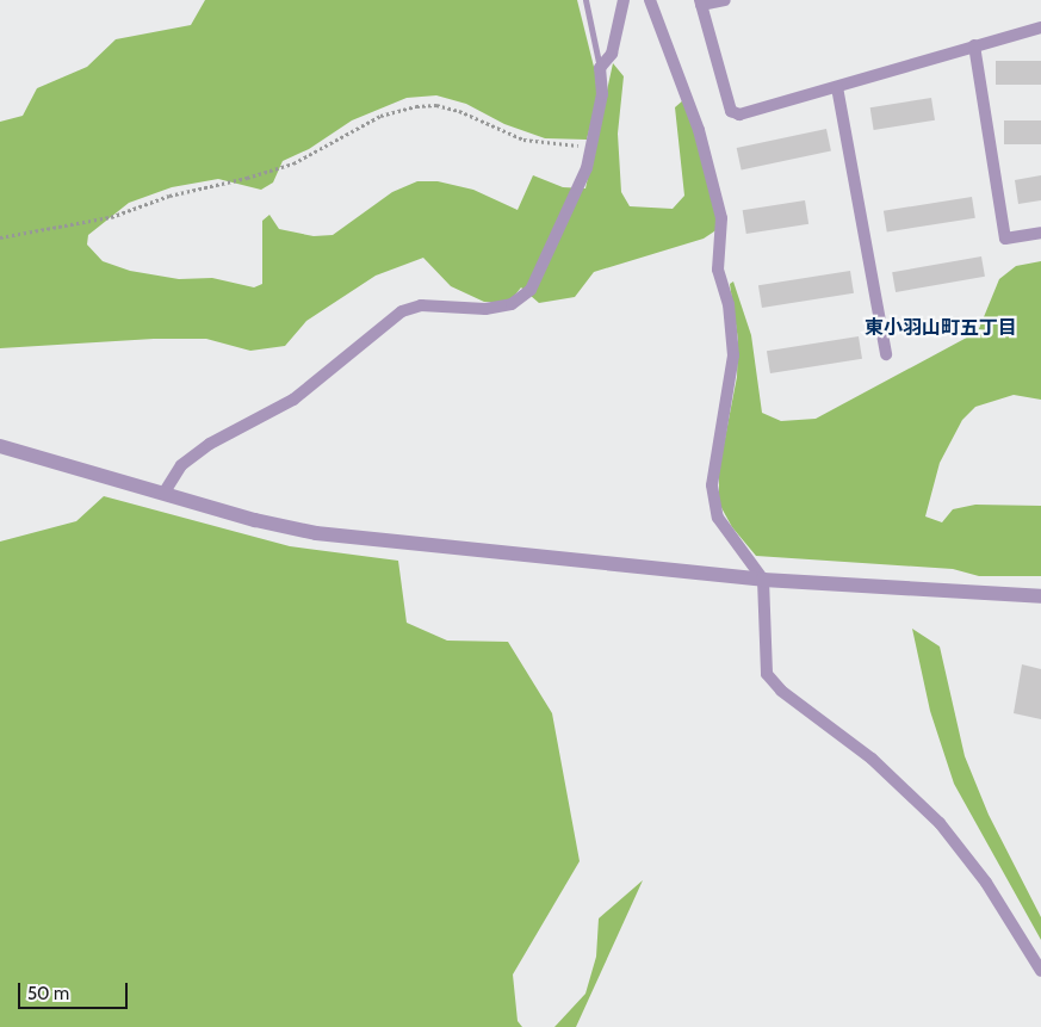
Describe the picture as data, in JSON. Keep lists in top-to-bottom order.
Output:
{
  "districts": ["東小羽山町五丁目"],
  "scale_bar": "50 m"
}
